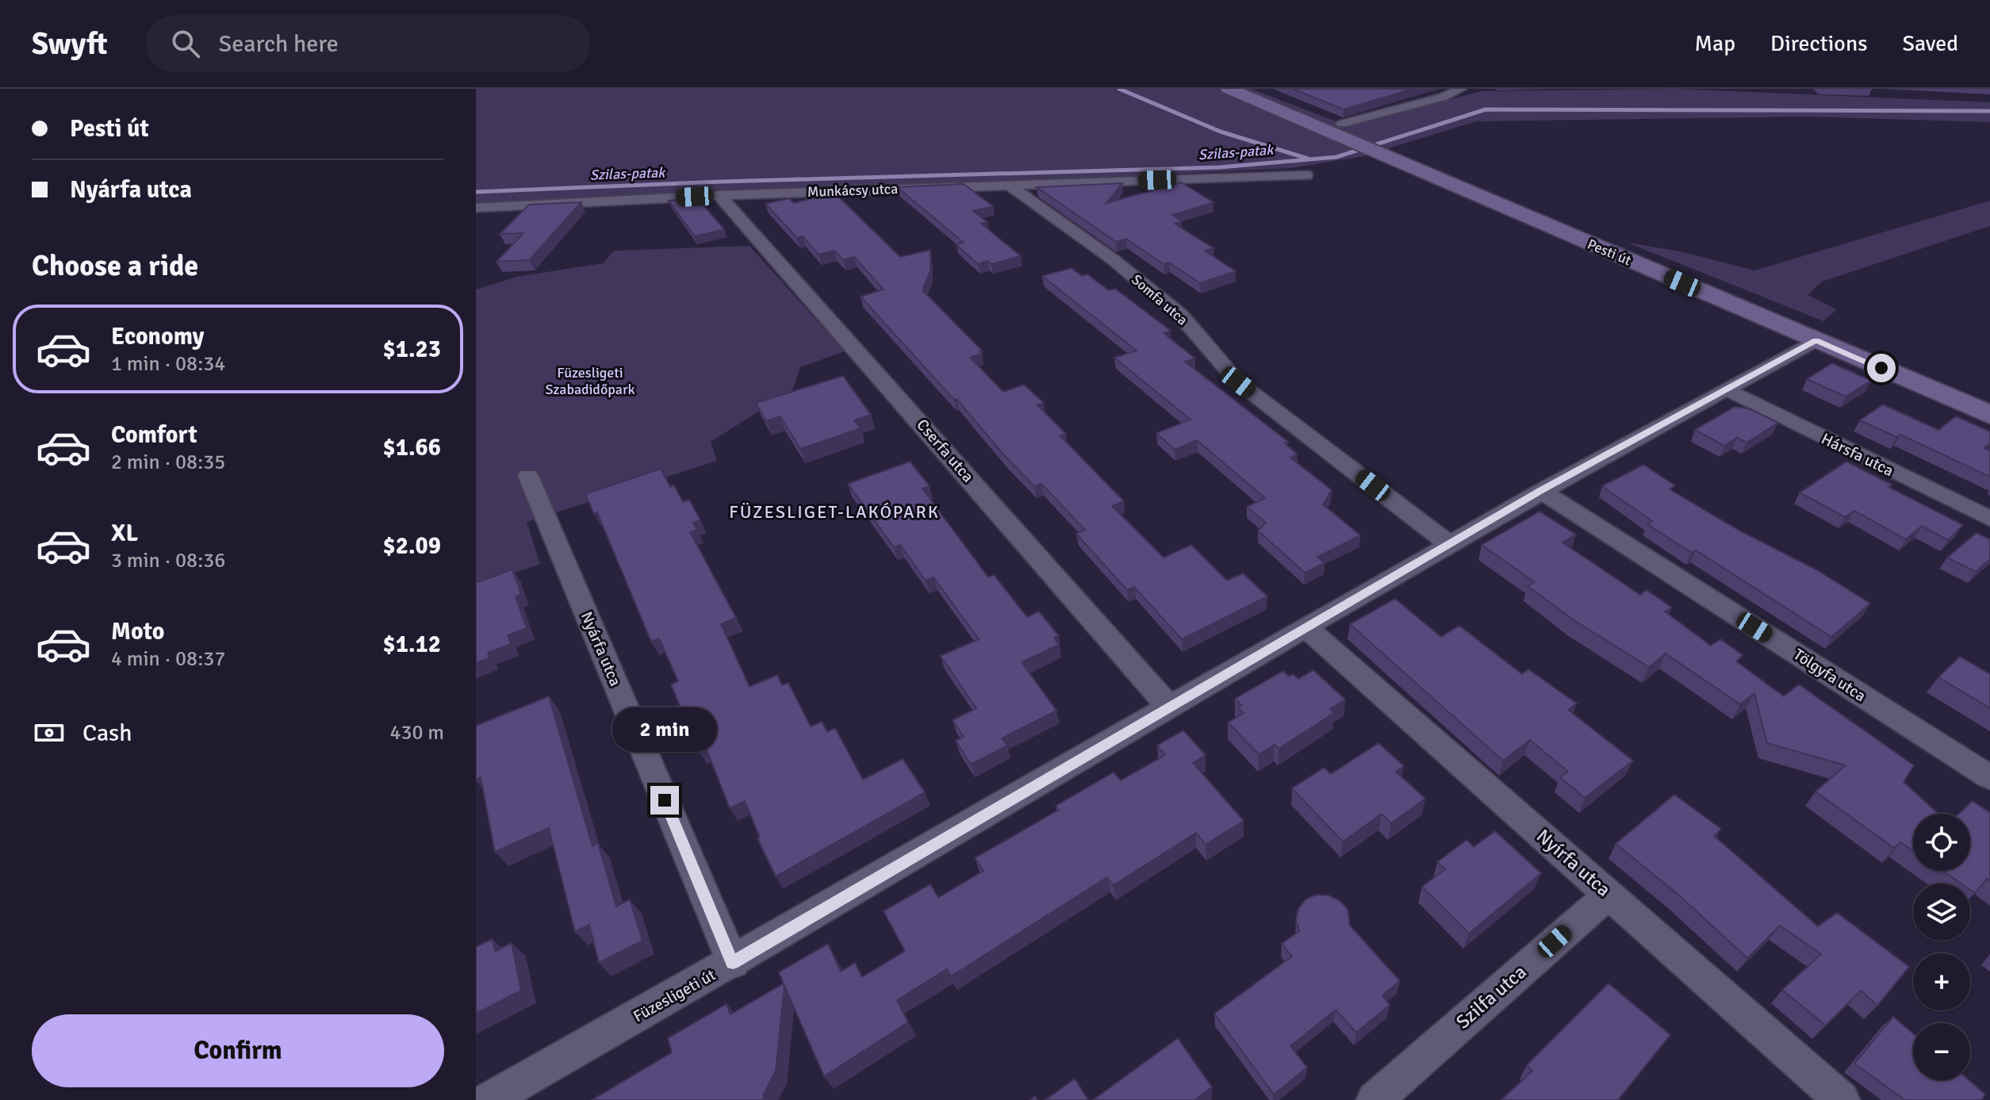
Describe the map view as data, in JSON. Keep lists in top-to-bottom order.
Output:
{
  "streets": {
    "main road": ["Pesti út"],
    "street": [
      "Munkácsy utca",
      "Somfa utca",
      "Cserfa utca",
      "Hársfa utca",
      "Nyárfa utca",
      "Tölgyfa utca",
      "Nyírfa utca",
      "Füzesligeti út",
      "Szilfa utca"
    ]
  },
  "crossings": [
    ["Munkácsy utca", "Somfa utca"],
    ["Munkácsy utca", "Cserfa utca"],
    ["Pesti út", "Füzesligeti út"],
    ["Somfa utca", "Füzesligeti út"],
    ["Cserfa utca", "Füzesligeti út"],
    ["Hársfa utca", "Füzesligeti út"],
    ["Nyárfa utca", "Füzesligeti út"],
    ["Tölgyfa utca", "Füzesligeti út"],
    ["Nyírfa utca", "Füzesligeti út"],
    ["Nyírfa utca", "Szilfa utca"]
  ],
  "districts": ["FÜZESLIGET-LAKÓPARK"],
  "water": ["Szilas-patak"],
  "parks": ["Füzesligeti Szabadidőpark"],
  "page": {
    "header": "Swyft",
    "search": "Search here",
    "nav": ["Map", "Directions", "Saved"],
    "banner": ["Pesti út", "Nyárfa utca"],
    "heading": "Choose a ride",
    "list": [
      {
        "name": "Economy",
        "note": "1 min · 08:34",
        "value": "$1.23"
      },
      {
        "name": "Comfort",
        "note": "2 min · 08:35",
        "value": "$1.66"
      },
      {
        "name": "XL",
        "note": "3 min · 08:36",
        "value": "$2.09"
      },
      {
        "name": "Moto",
        "note": "4 min · 08:37",
        "value": "$1.12"
      }
    ],
    "pay": ["Cash", "430 m"],
    "bubble": "2 min",
    "map_buttons": ["+", "−"],
    "buttons": "Confirm"
  }
}
